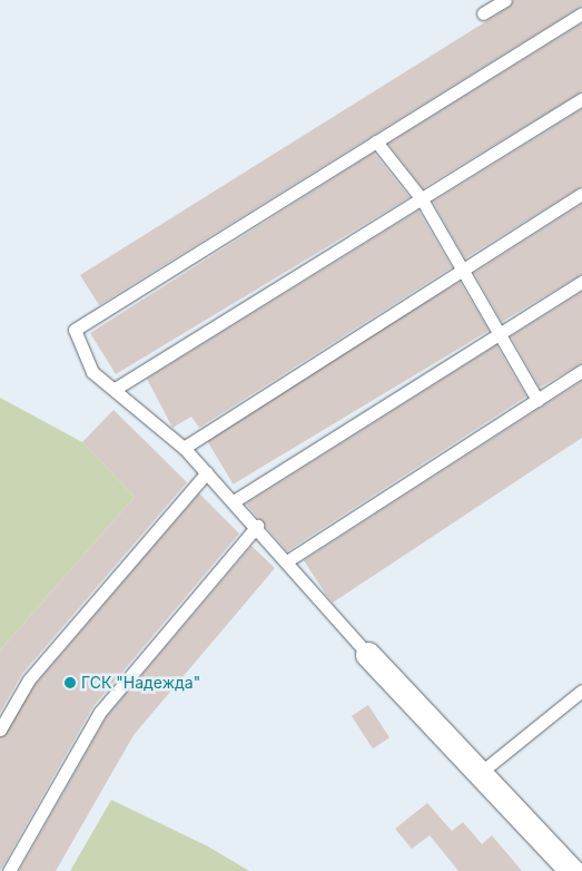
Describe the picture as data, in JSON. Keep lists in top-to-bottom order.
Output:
{
  "places": ["ГСК \"Надежда\""]
}
